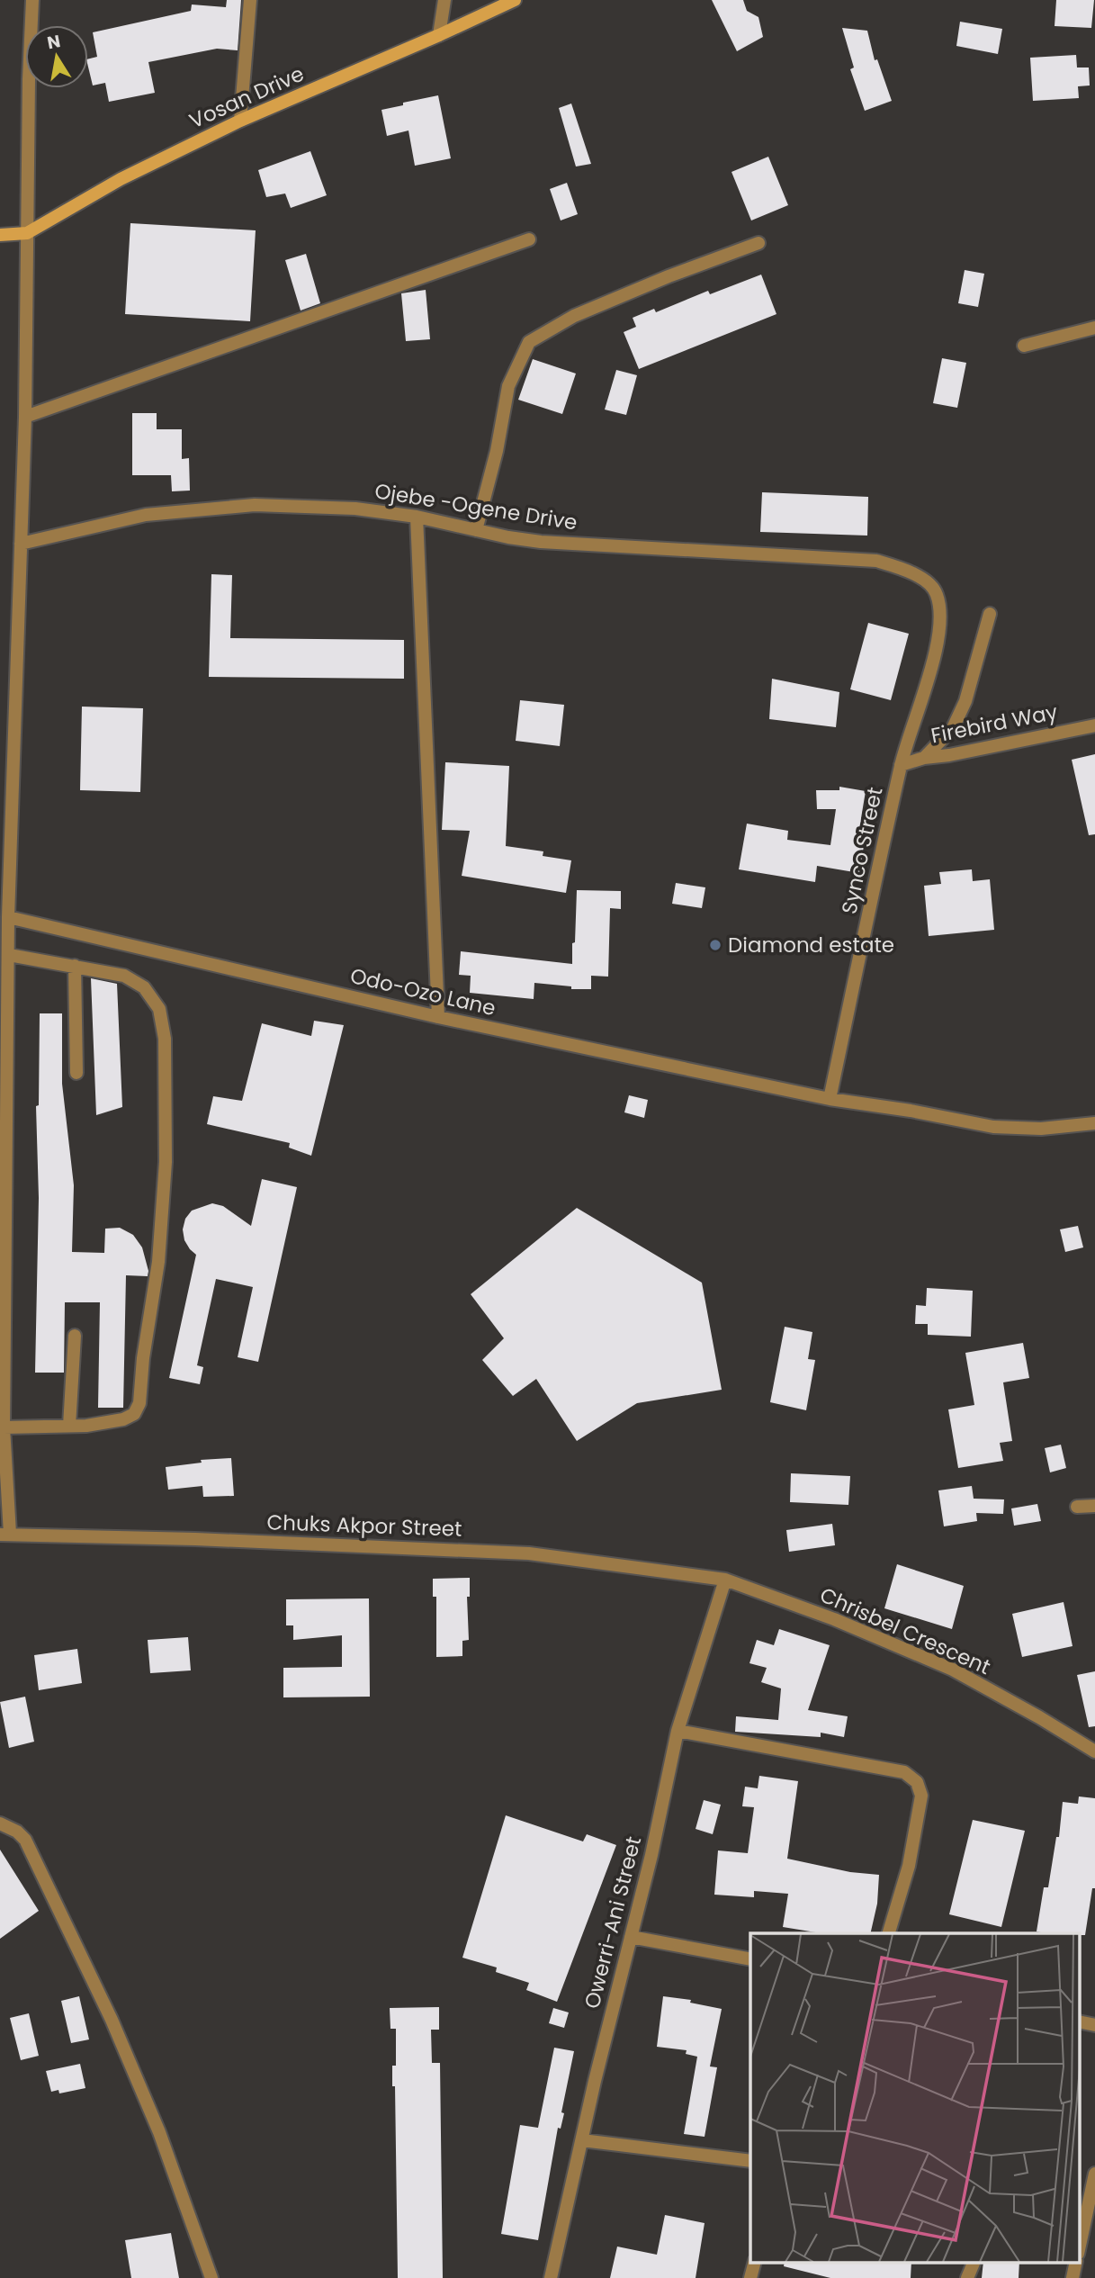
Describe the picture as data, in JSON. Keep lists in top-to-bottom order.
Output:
{
  "streets": {
    "street": [
      "Vosan Drive",
      "Ojebe -Ogene Drive",
      "Firebird Way",
      "Synco Street",
      "Odo-Ozo Lane",
      "Chuks Akpor Street",
      "Chrisbel Crescent",
      "Owerri-Ani Street"
    ]
  },
  "crossings": [
    ["Ojebe -Ogene Drive", "Synco Street"],
    ["Firebird Way", "Synco Street"],
    ["Synco Street", "Odo-Ozo Lane"],
    ["Chuks Akpor Street", "Chrisbel Crescent"],
    ["Chuks Akpor Street", "Owerri-Ani Street"],
    ["Chrisbel Crescent", "Owerri-Ani Street"]
  ],
  "places": ["Diamond estate"],
  "north": "top"
}
